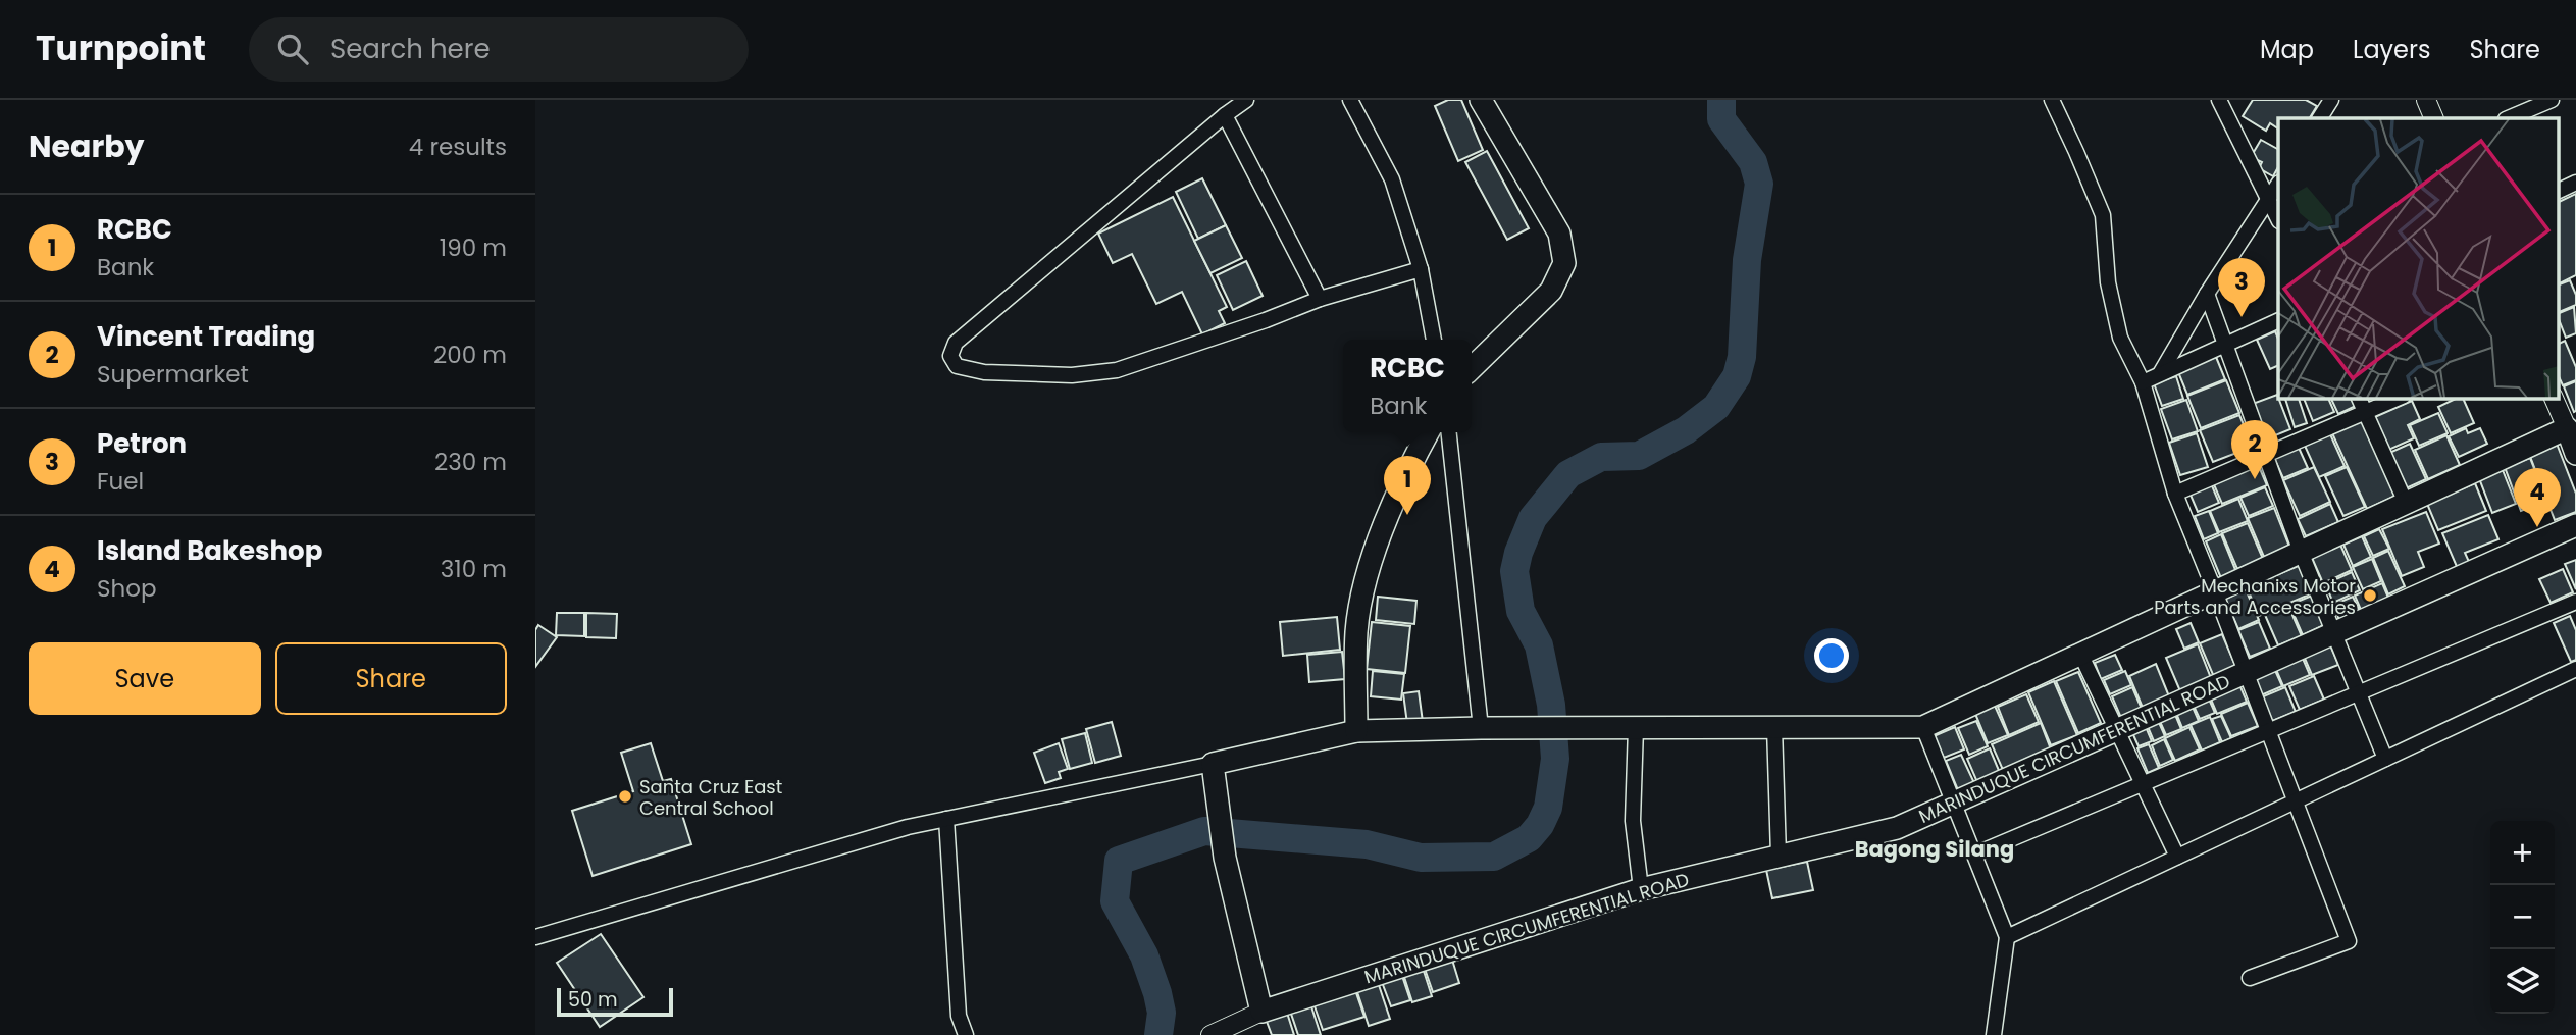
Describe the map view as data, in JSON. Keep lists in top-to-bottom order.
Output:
{
  "streets": {
    "main road": ["MARINDUQUE CIRCUMFERENTIAL ROAD"]
  },
  "districts": ["Bagong Silang"],
  "places": ["Mechanixs Motor Parts and Accessories", "Santa Cruz East Central School"],
  "scale_bar": "50 m",
  "page": {
    "header": "Turnpoint",
    "search": "Search here",
    "nav": ["Map", "Layers", "Share"],
    "heading": ["Nearby", "4 results"],
    "list": [
      {
        "mark": "1",
        "name": "RCBC",
        "note": "Bank",
        "value": "190 m"
      },
      {
        "mark": "2",
        "name": "Vincent Trading",
        "note": "Supermarket",
        "value": "200 m"
      },
      {
        "mark": "3",
        "name": "Petron",
        "note": "Fuel",
        "value": "230 m"
      },
      {
        "mark": "4",
        "name": "Island Bakeshop",
        "note": "Shop",
        "value": "310 m"
      }
    ],
    "pins": [
      "3",
      "2",
      "1",
      "4"
    ],
    "popup": ["RCBC", "Bank"],
    "buttons": ["Save", "Share"],
    "map_buttons": ["+", "−"],
    "scale": "50 m"
  }
}
